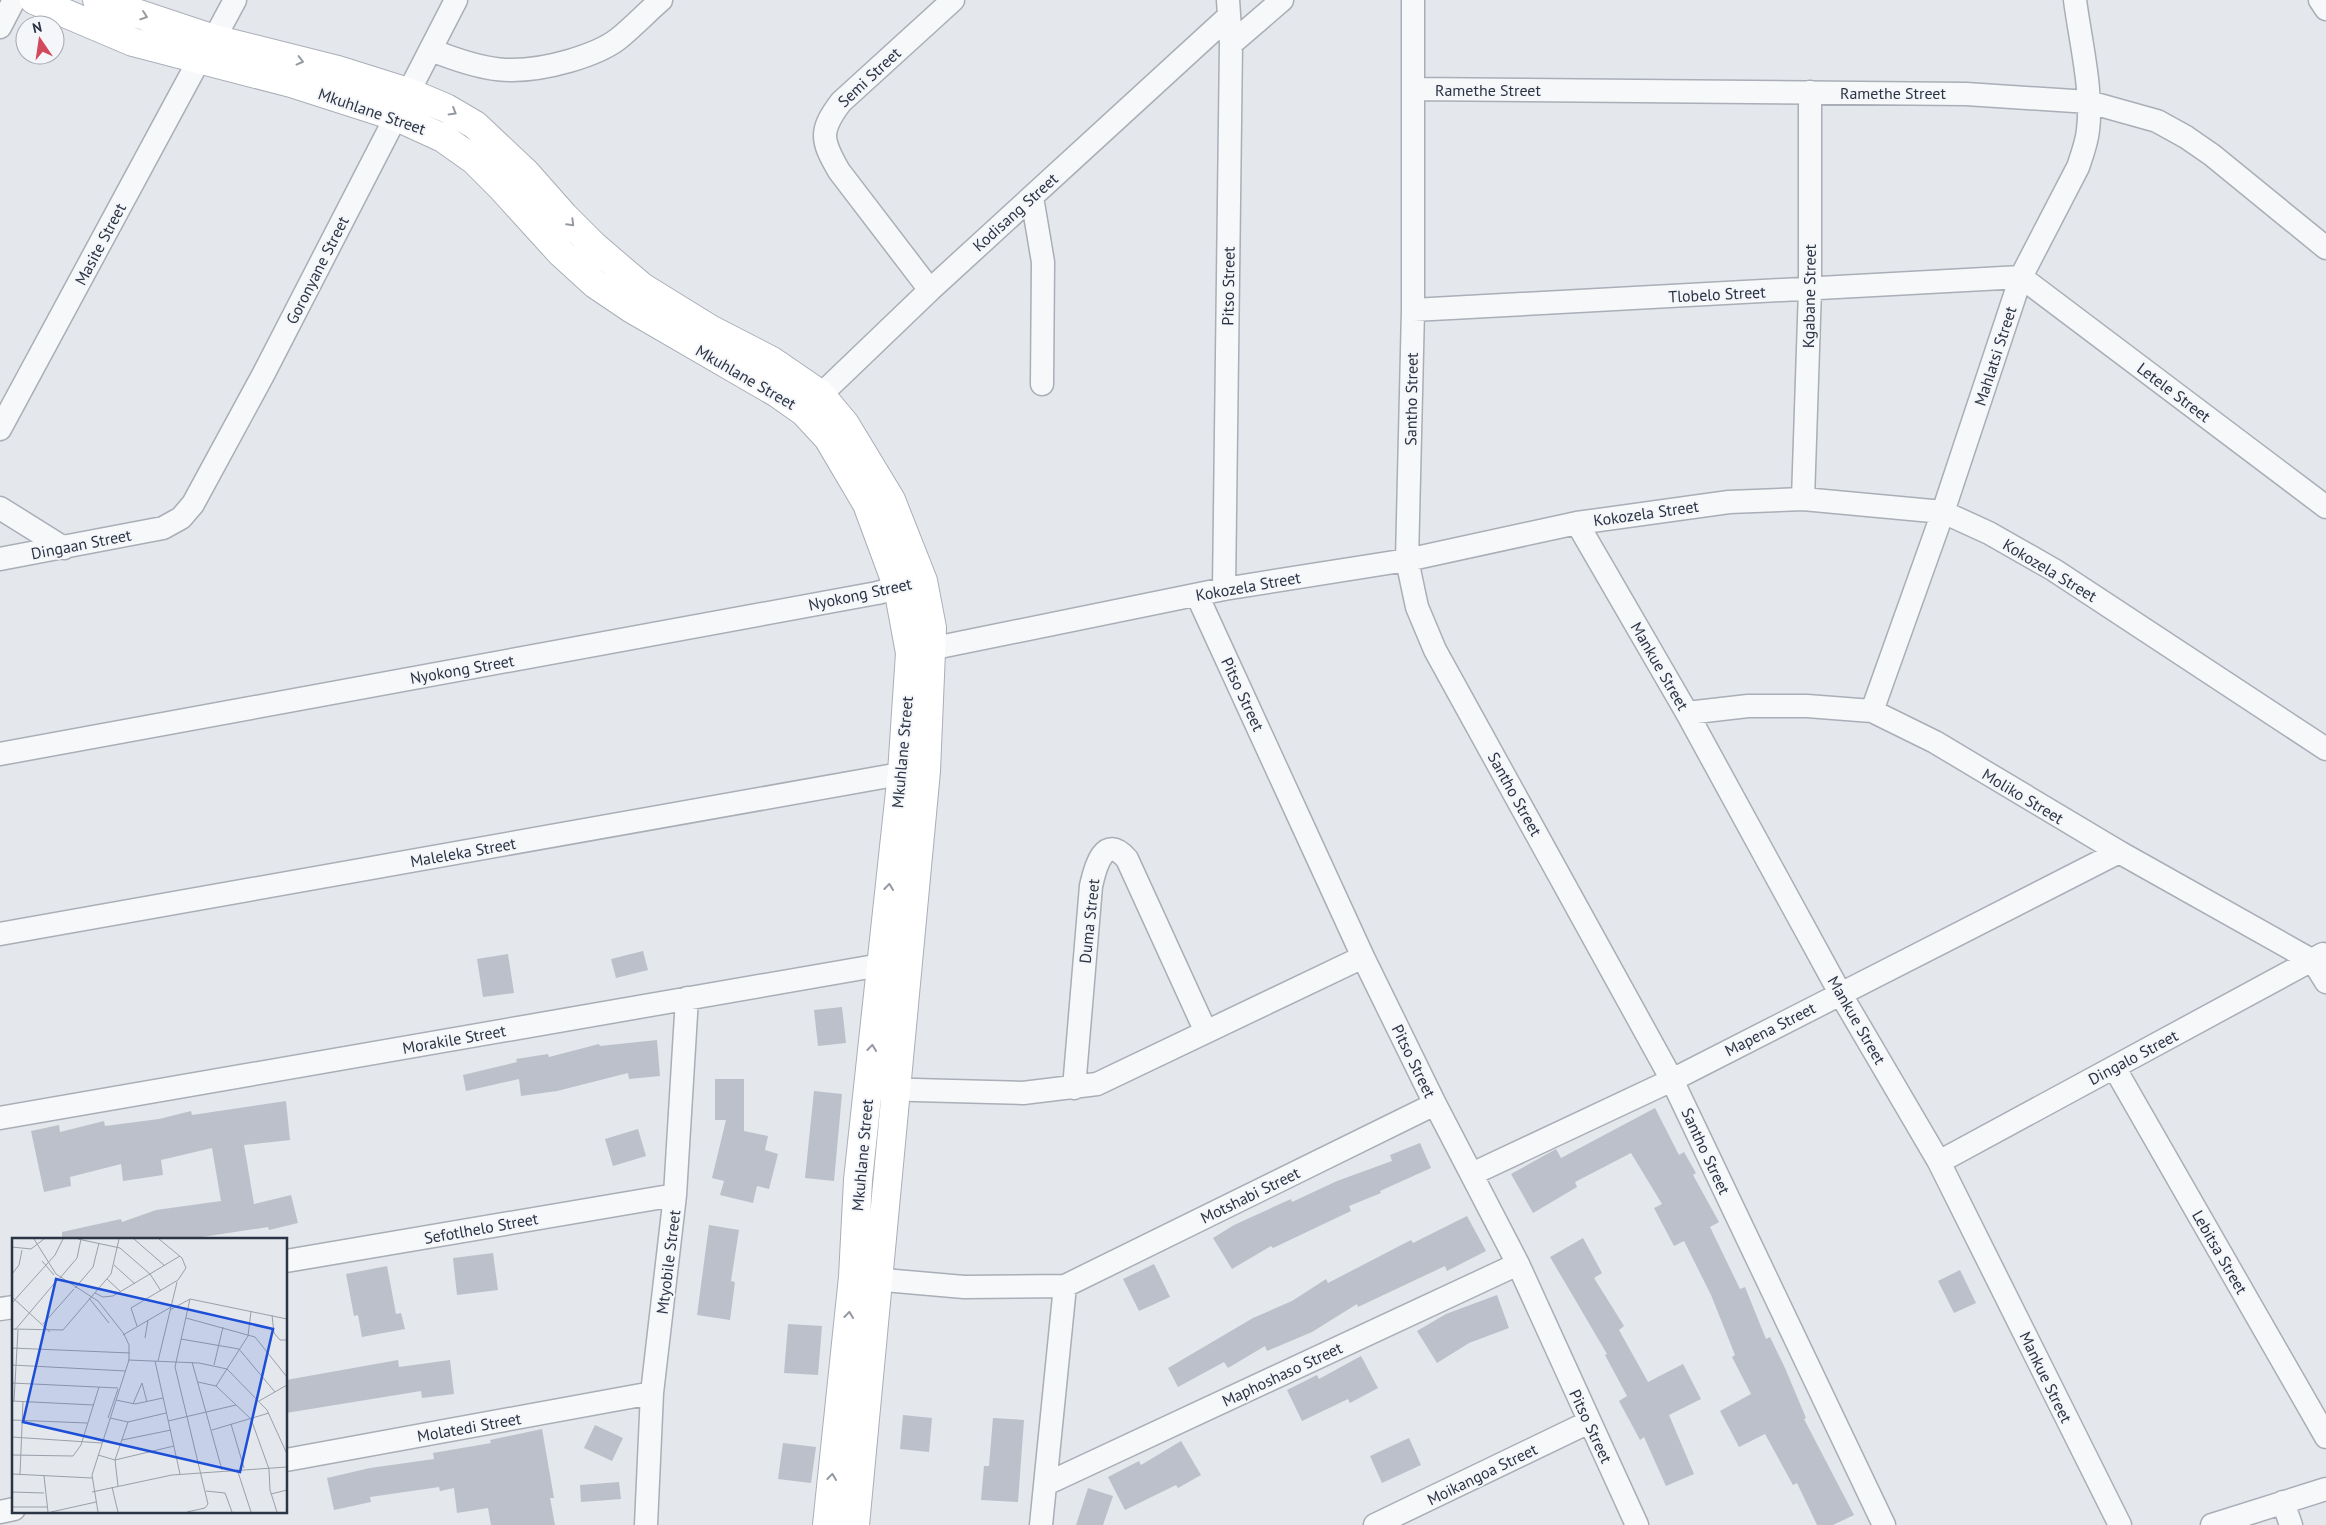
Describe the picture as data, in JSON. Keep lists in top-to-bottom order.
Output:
{
  "streets": {
    "street": [
      "Semi Street",
      "Ramethe Street",
      "Mkuhlane Street",
      "Kodisang Street",
      "Masite Street",
      "Goronyane Street",
      "Pitso Street",
      "Tlobelo Street",
      "Kgabane Street",
      "Mahlatsi Street",
      "Letele Street",
      "Santho Street",
      "Kokozela Street",
      "Dingaan Street",
      "Nyokong Street",
      "Mankue Street",
      "Moliko Street",
      "Maleleka Street",
      "Duma Street",
      "Mapena Street",
      "Morakile Street",
      "Dingalo Street",
      "Motshabi Street",
      "Sefotlhelo Street",
      "Lebitsa Street",
      "Mtyobile Street",
      "Maphoshaso Street",
      "Molatedi Street",
      "Moikangoa Street"
    ]
  },
  "crossings": [
    ["Semi Street", "Kodisang Street"],
    ["Ramethe Street", "Kgabane Street"],
    ["Ramethe Street", "Mahlatsi Street"],
    ["Ramethe Street", "Santho Street"],
    ["Mkuhlane Street", "Kodisang Street"],
    ["Mkuhlane Street", "Masite Street"],
    ["Mkuhlane Street", "Goronyane Street"],
    ["Mkuhlane Street", "Kokozela Street"],
    ["Mkuhlane Street", "Nyokong Street"],
    ["Mkuhlane Street", "Maleleka Street"],
    ["Mkuhlane Street", "Morakile Street"],
    ["Mkuhlane Street", "Motshabi Street"],
    ["Kodisang Street", "Pitso Street"],
    ["Goronyane Street", "Dingaan Street"],
    ["Pitso Street", "Kokozela Street"],
    ["Pitso Street", "Mapena Street"],
    ["Pitso Street", "Motshabi Street"],
    ["Pitso Street", "Maphoshaso Street"],
    ["Pitso Street", "Moikangoa Street"],
    ["Tlobelo Street", "Kgabane Street"],
    ["Tlobelo Street", "Mahlatsi Street"],
    ["Tlobelo Street", "Letele Street"],
    ["Tlobelo Street", "Santho Street"],
    ["Kgabane Street", "Kokozela Street"],
    ["Mahlatsi Street", "Letele Street"],
    ["Mahlatsi Street", "Kokozela Street"],
    ["Mahlatsi Street", "Moliko Street"],
    ["Santho Street", "Kokozela Street"],
    ["Santho Street", "Mapena Street"],
    ["Kokozela Street", "Mankue Street"],
    ["Mankue Street", "Moliko Street"],
    ["Mankue Street", "Mapena Street"],
    ["Mankue Street", "Dingalo Street"],
    ["Moliko Street", "Mapena Street"],
    ["Moliko Street", "Dingalo Street"],
    ["Morakile Street", "Mtyobile Street"],
    ["Dingalo Street", "Lebitsa Street"],
    ["Sefotlhelo Street", "Mtyobile Street"],
    ["Mtyobile Street", "Molatedi Street"]
  ],
  "north": "top"
}
